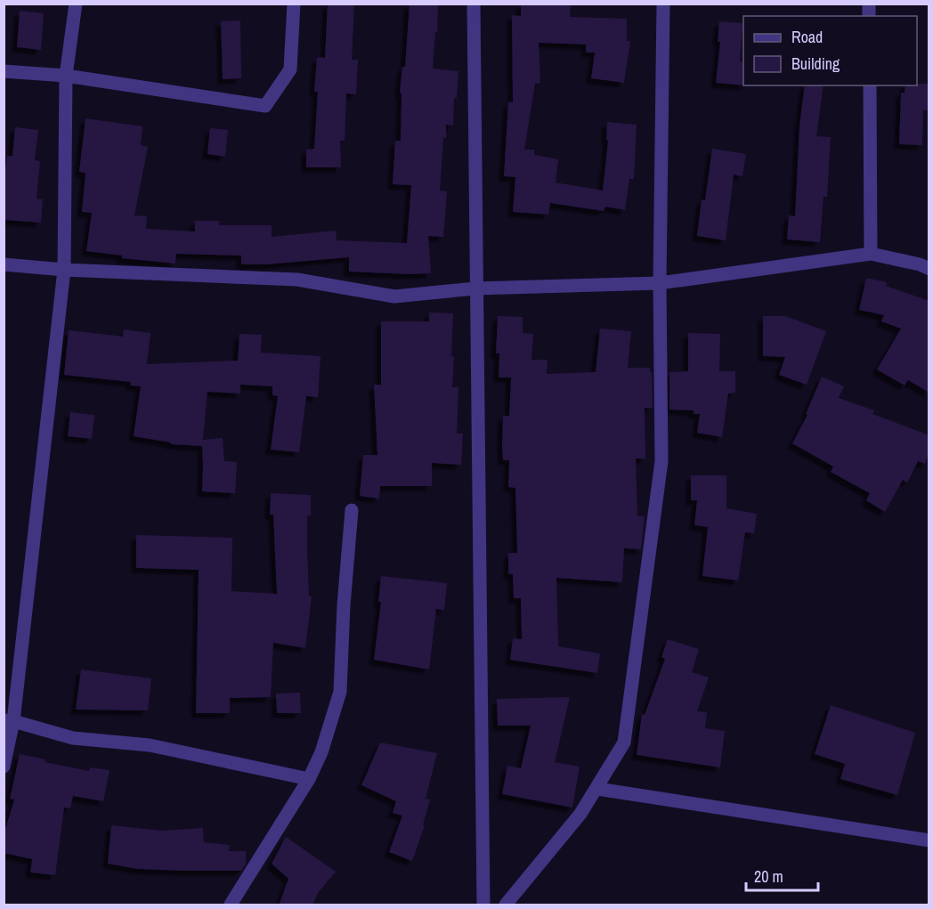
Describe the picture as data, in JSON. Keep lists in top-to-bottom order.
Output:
{
  "legend": ["Road", "Building"],
  "scale_bar": "20 m"
}
